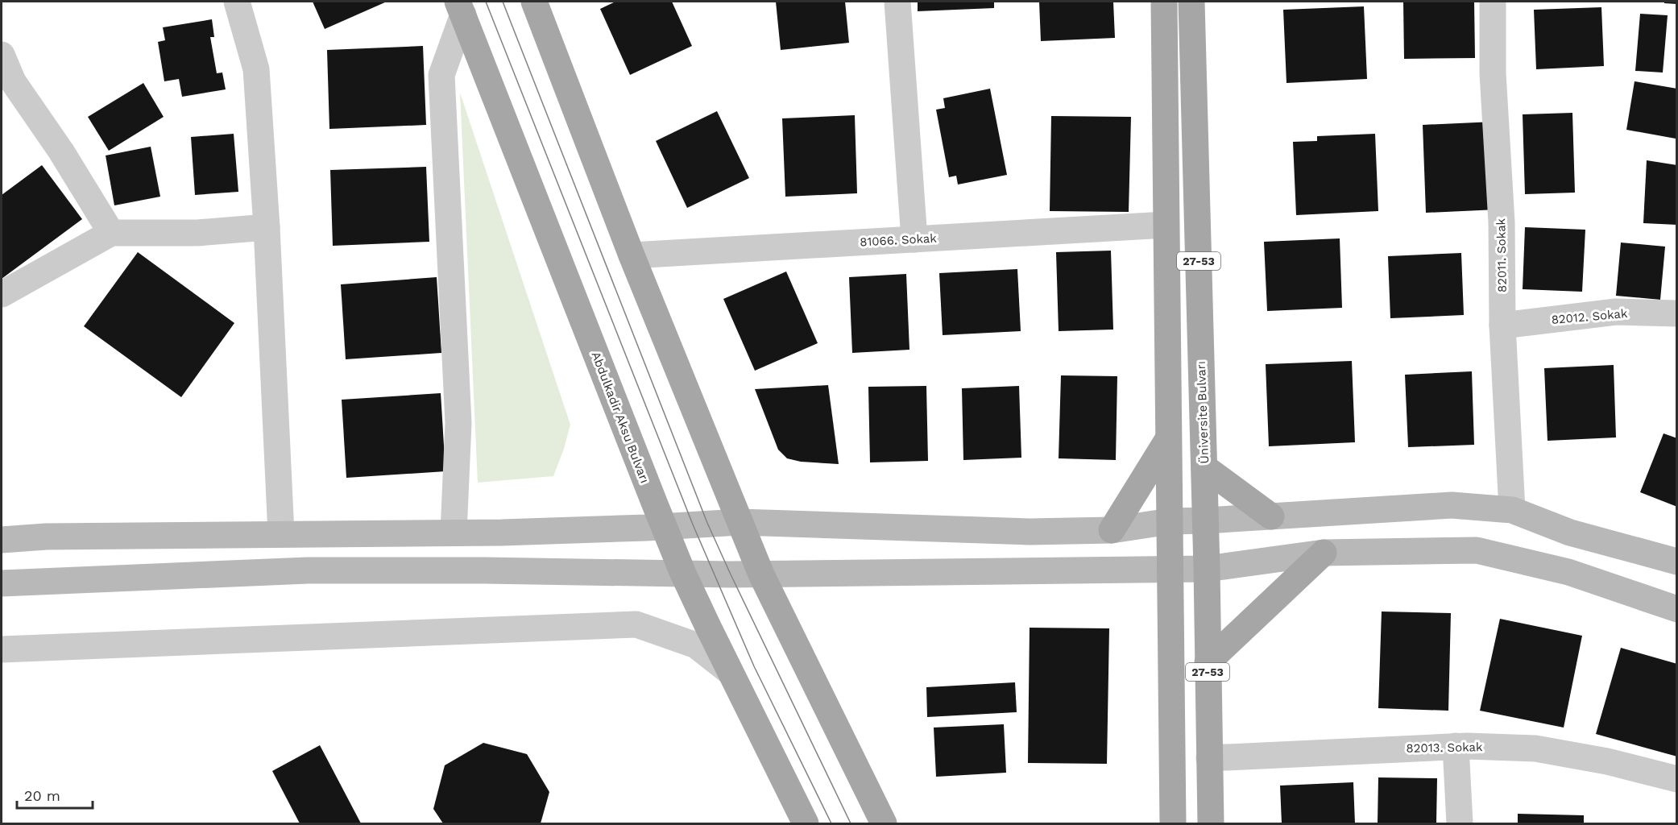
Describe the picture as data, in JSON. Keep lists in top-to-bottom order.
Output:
{
  "streets": {
    "main road": ["27-53", "Üniversite Bulvarı", "Abdulkadir Aksu Bulvarı"],
    "street": [
      "81066. Sokak",
      "82011. Sokak",
      "82012. Sokak",
      "82013. Sokak"
    ]
  },
  "crossings": [
    ["82011. Sokak", "82012. Sokak"],
    ["Üniversite Bulvarı", "82013. Sokak"]
  ],
  "scale_bar": "20 m"
}
